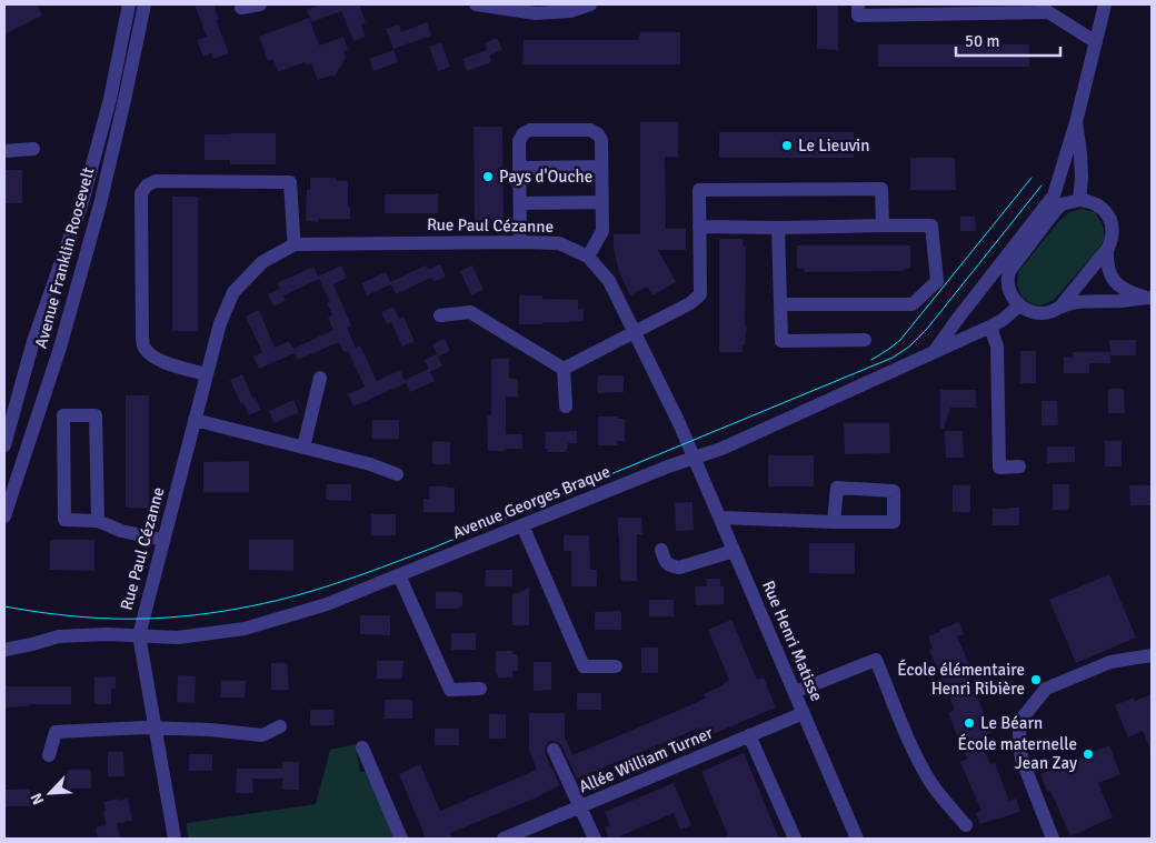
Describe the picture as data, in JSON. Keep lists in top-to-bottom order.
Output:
{
  "streets": {
    "street": [
      "Rue Paul Cézanne",
      "Avenue Franklin Roosevelt",
      "Avenue Georges Braque",
      "Rue Henri Matisse",
      "Allée William Turner"
    ]
  },
  "crossings": [
    ["Rue Paul Cézanne", "Avenue Georges Braque"],
    ["Rue Paul Cézanne", "Rue Henri Matisse"],
    ["Avenue Georges Braque", "Rue Henri Matisse"],
    ["Rue Henri Matisse", "Allée William Turner"]
  ],
  "places": [
    "Le Lieuvin",
    "Pays d'Ouche",
    "École élémentaire Henri Ribière",
    "Le Béarn",
    "École maternelle Jean Zay"
  ],
  "scale_bar": "50 m",
  "north": "bottom left"
}
